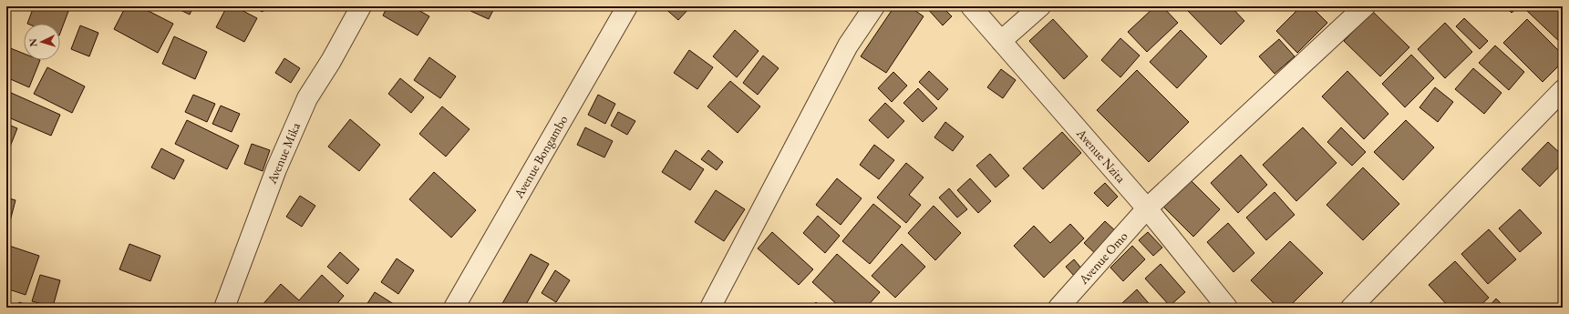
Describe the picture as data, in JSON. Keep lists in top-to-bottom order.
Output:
{
  "streets": {
    "street": [
      "Avenue Mika",
      "Avenue Nzita",
      "Avenue Bongambo",
      "Avenue Omo"
    ]
  },
  "crossings": [
    ["Avenue Nzita", "Avenue Omo"]
  ],
  "north": "left"
}
